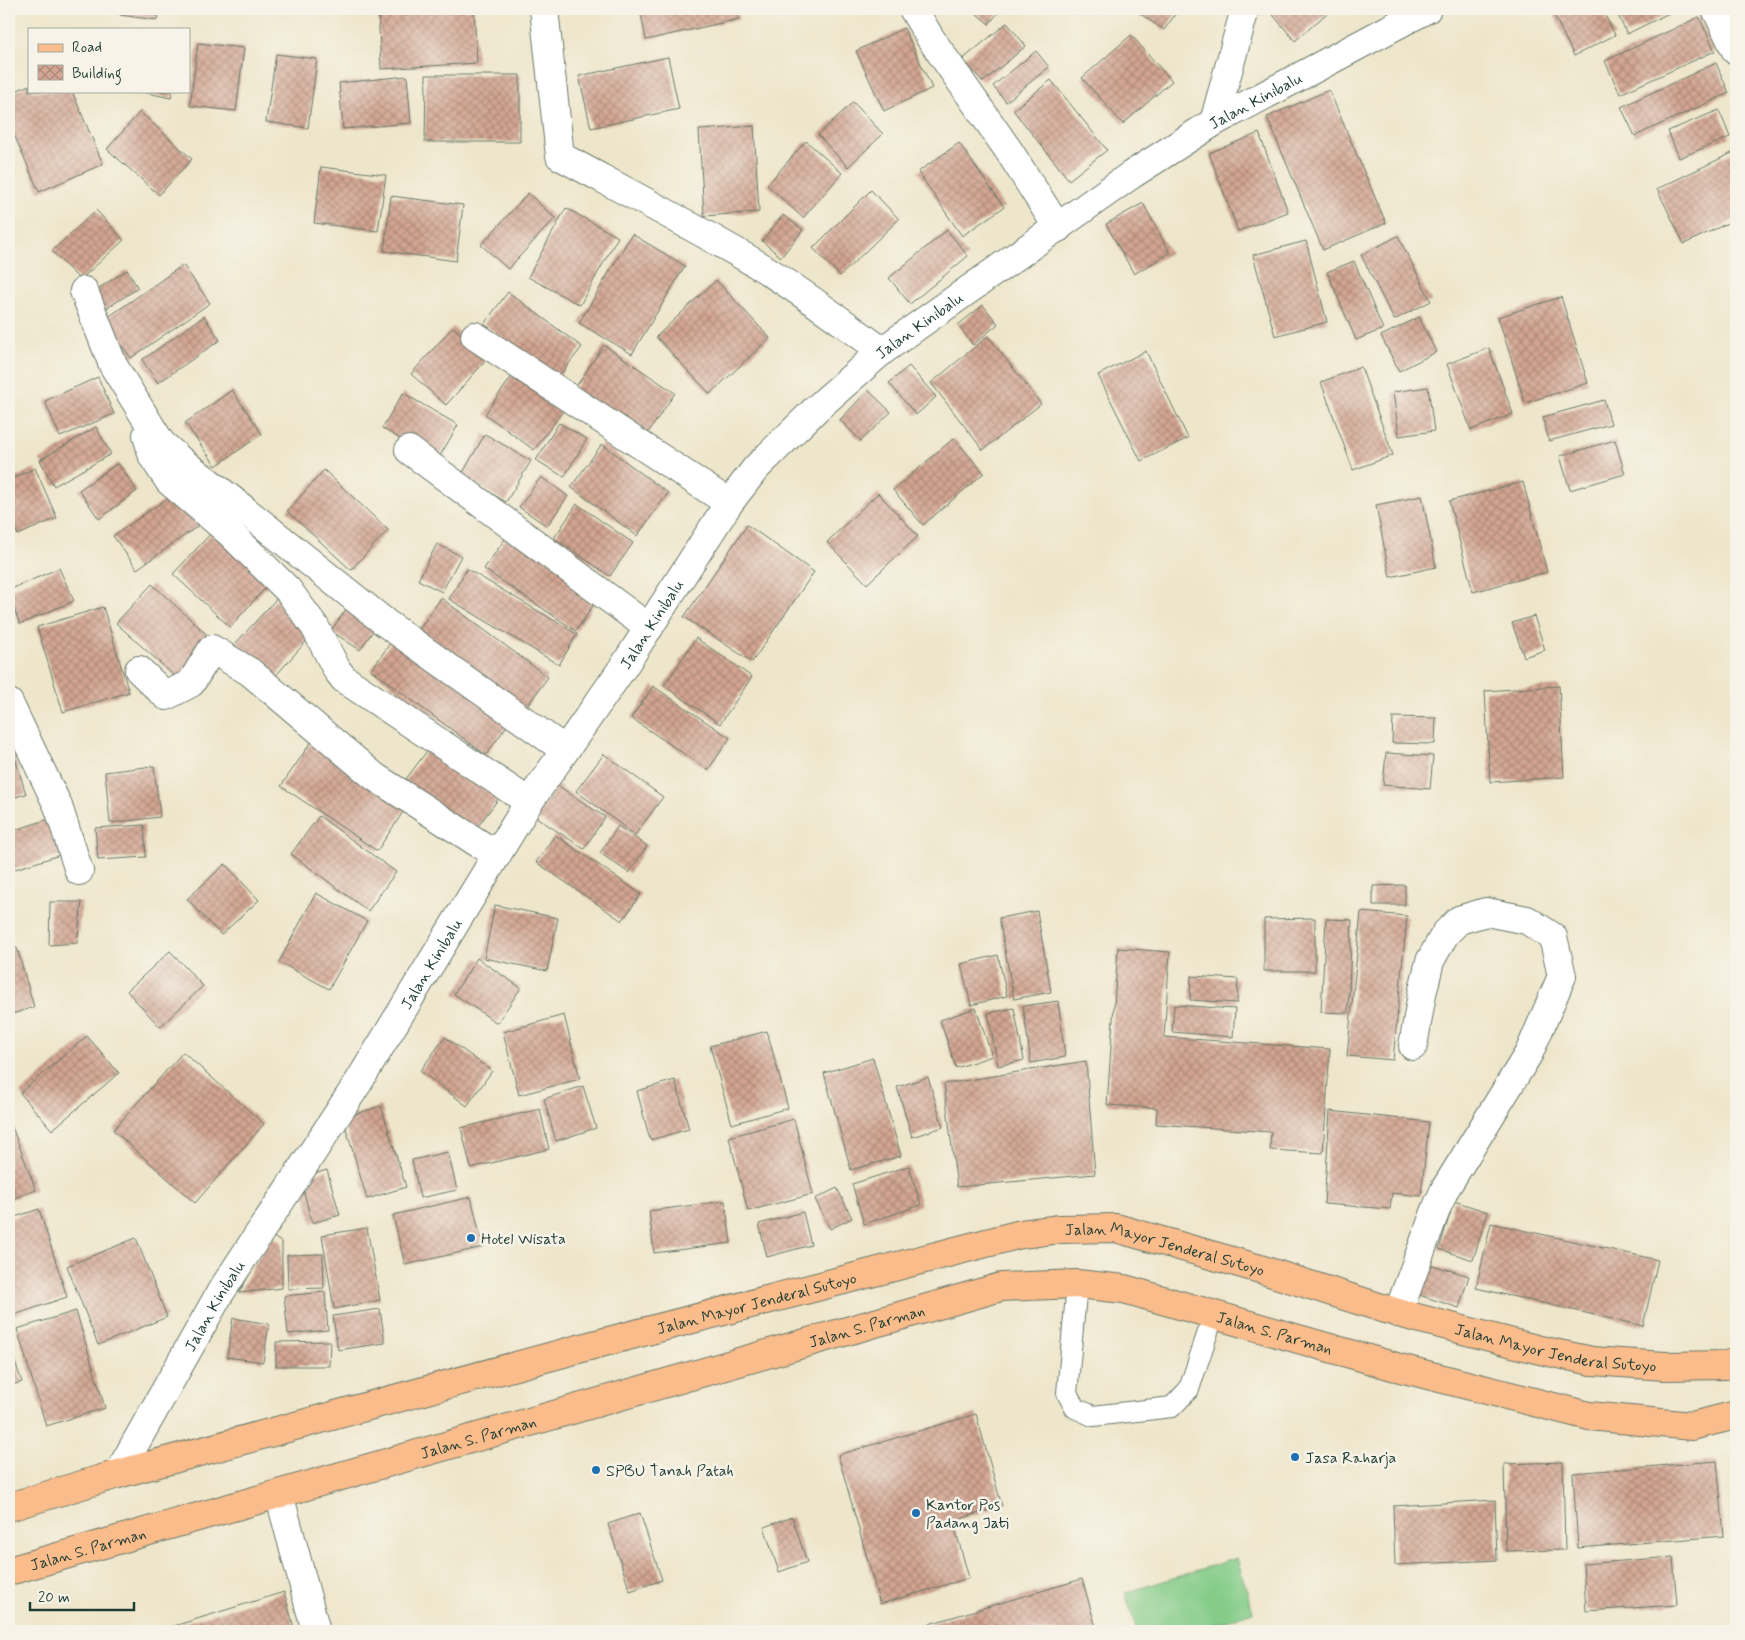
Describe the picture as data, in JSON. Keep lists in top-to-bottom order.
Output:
{
  "streets": {
    "main road": ["Jalan Mayor Jenderal Sutoyo", "Jalan S. Parman"],
    "street": ["Jalan Kinibalu"]
  },
  "crossings": [
    ["Jalan Kinibalu", "Jalan Mayor Jenderal Sutoyo"]
  ],
  "places": [
    "Hotel Wisata",
    "Jasa Raharja",
    "SPBU Tanah Patah",
    "Kantor Pos Padang Jati"
  ],
  "legend": ["Road", "Building"],
  "scale_bar": "20 m"
}
